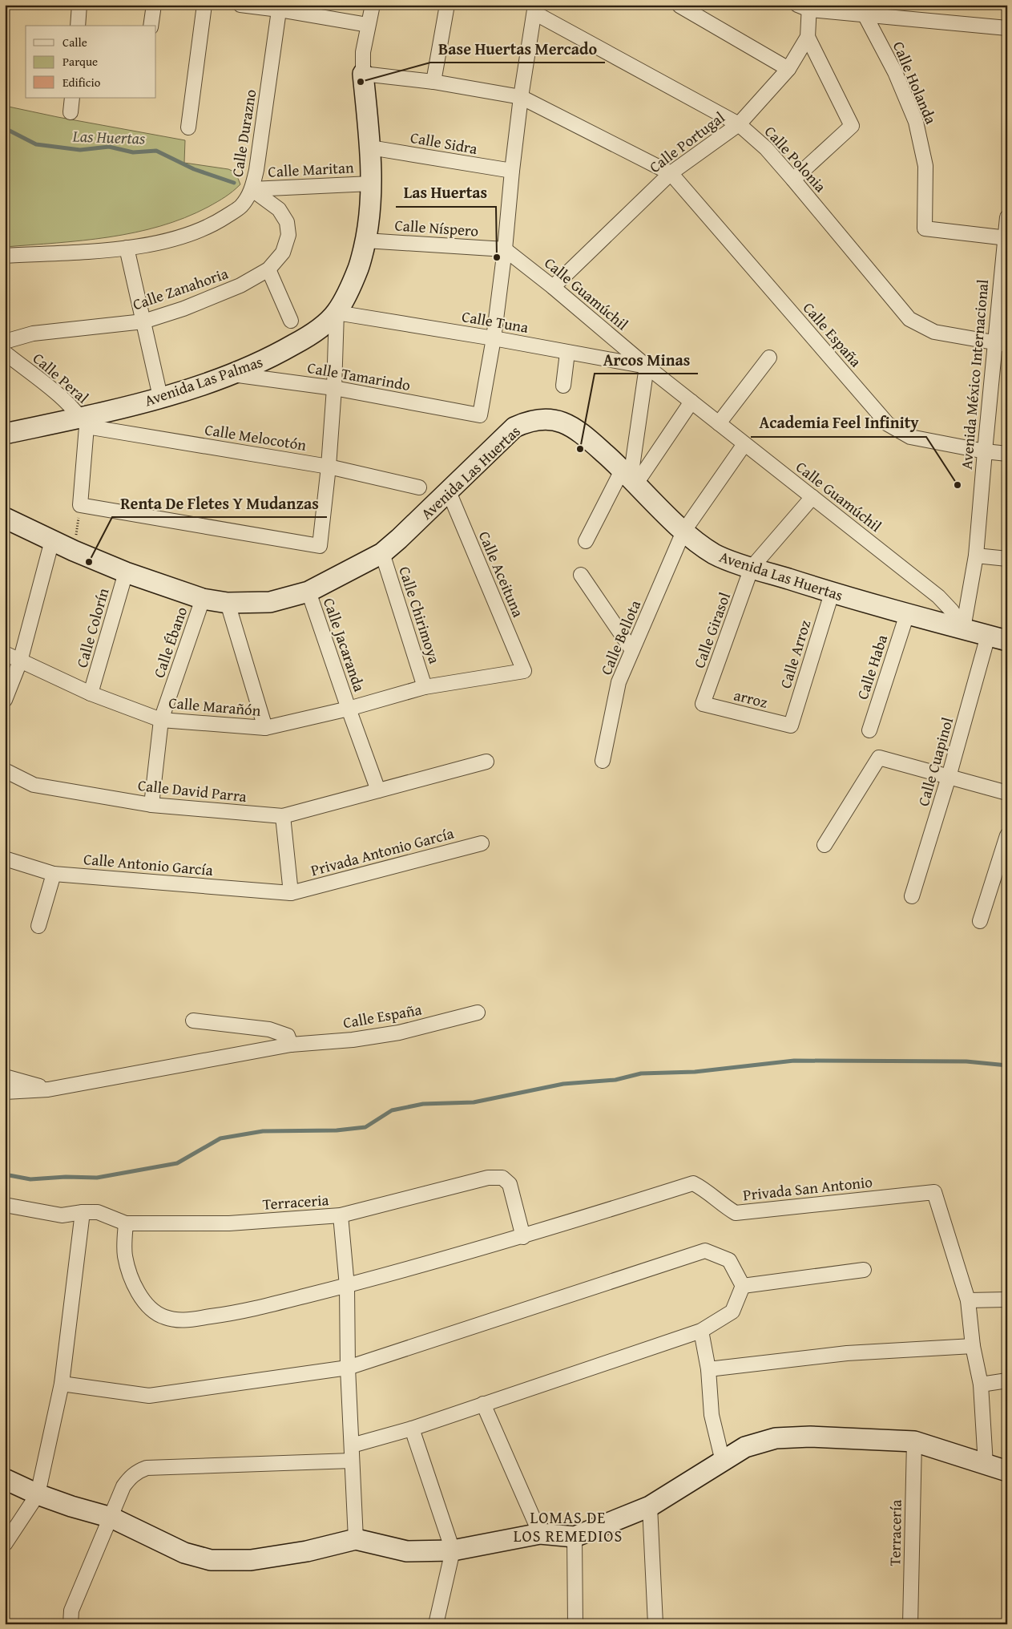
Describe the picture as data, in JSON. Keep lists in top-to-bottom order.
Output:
{
  "streets": {
    "street": [
      "Calle Holanda",
      "Calle Durazno",
      "Calle Portugal",
      "Calle Sidra",
      "Calle Polonia",
      "Calle Maritan",
      "Calle Níspero",
      "Calle Zanahoria",
      "Calle Guamúchil",
      "Calle Tuna",
      "Calle España",
      "Avenida México Internacional",
      "Calle Tamarindo",
      "Calle Peral",
      "Avenida Las Palmas",
      "Calle Melocotón",
      "Avenida Las Huertas",
      "Calle Aceituna",
      "Calle Chirimoya",
      "Calle Colorín",
      "Calle Girasol",
      "Calle Bellota",
      "Calle Ébano",
      "Calle Jacaranda",
      "Calle Arroz",
      "Calle Haba",
      "arroz",
      "Calle Marañón",
      "Calle Cuapinol",
      "Calle David Parra",
      "Privada Antonio García",
      "Calle Antonio García",
      "Privada San Antonio",
      "Terraceria",
      "Terracería"
    ]
  },
  "crossings": [
    ["Calle Holanda", "Avenida México Internacional"],
    ["Calle Durazno", "Calle Maritan"],
    ["Calle Durazno", "Calle Zanahoria"],
    ["Calle Portugal", "Calle Polonia"],
    ["Calle Portugal", "Calle Guamúchil"],
    ["Calle Portugal", "Calle España"],
    ["Calle Sidra", "Avenida Las Palmas"],
    ["Calle Polonia", "Avenida México Internacional"],
    ["Calle Maritan", "Avenida Las Palmas"],
    ["Calle Níspero", "Calle Guamúchil"],
    ["Calle Níspero", "Avenida Las Palmas"],
    ["Calle Guamúchil", "Calle Tuna"],
    ["Calle Guamúchil", "Avenida México Internacional"],
    ["Calle Guamúchil", "Avenida Las Huertas"],
    ["Calle Guamúchil", "Calle Bellota"],
    ["Calle Tuna", "Calle Tamarindo"],
    ["Calle Tuna", "Avenida Las Palmas"],
    ["Calle España", "Avenida México Internacional"],
    ["Avenida México Internacional", "Avenida Las Huertas"],
    ["Calle Tamarindo", "Avenida Las Palmas"],
    ["Calle Peral", "Avenida Las Palmas"],
    ["Calle Peral", "Calle Melocotón"],
    ["Avenida Las Palmas", "Calle Melocotón"],
    ["Avenida Las Huertas", "Calle Aceituna"],
    ["Avenida Las Huertas", "Calle Chirimoya"],
    ["Avenida Las Huertas", "Calle Colorín"],
    ["Avenida Las Huertas", "Calle Girasol"],
    ["Avenida Las Huertas", "Calle Bellota"],
    ["Avenida Las Huertas", "Calle Ébano"],
    ["Avenida Las Huertas", "Calle Jacaranda"],
    ["Avenida Las Huertas", "Calle Arroz"],
    ["Avenida Las Huertas", "Calle Haba"],
    ["Avenida Las Huertas", "Calle Cuapinol"],
    ["Calle Aceituna", "Calle Marañón"],
    ["Calle Chirimoya", "Calle Marañón"],
    ["Calle Colorín", "Calle Marañón"],
    ["Calle Girasol", "arroz"],
    ["Calle Ébano", "Calle Marañón"],
    ["Calle Ébano", "Calle David Parra"],
    ["Calle Jacaranda", "Calle Marañón"],
    ["Calle Jacaranda", "Calle David Parra"],
    ["Calle Arroz", "arroz"],
    ["Privada Antonio García", "Calle Antonio García"]
  ],
  "districts": ["LOMAS DE LOS REMEDIOS"],
  "water": ["Las Huertas"],
  "places": [
    "Base Huertas Mercado",
    "Las Huertas",
    "Arcos Minas",
    "Academia Feel Infinity",
    "Renta De Fletes Y Mudanzas"
  ],
  "legend": ["Calle", "Parque", "Edificio"]
}
